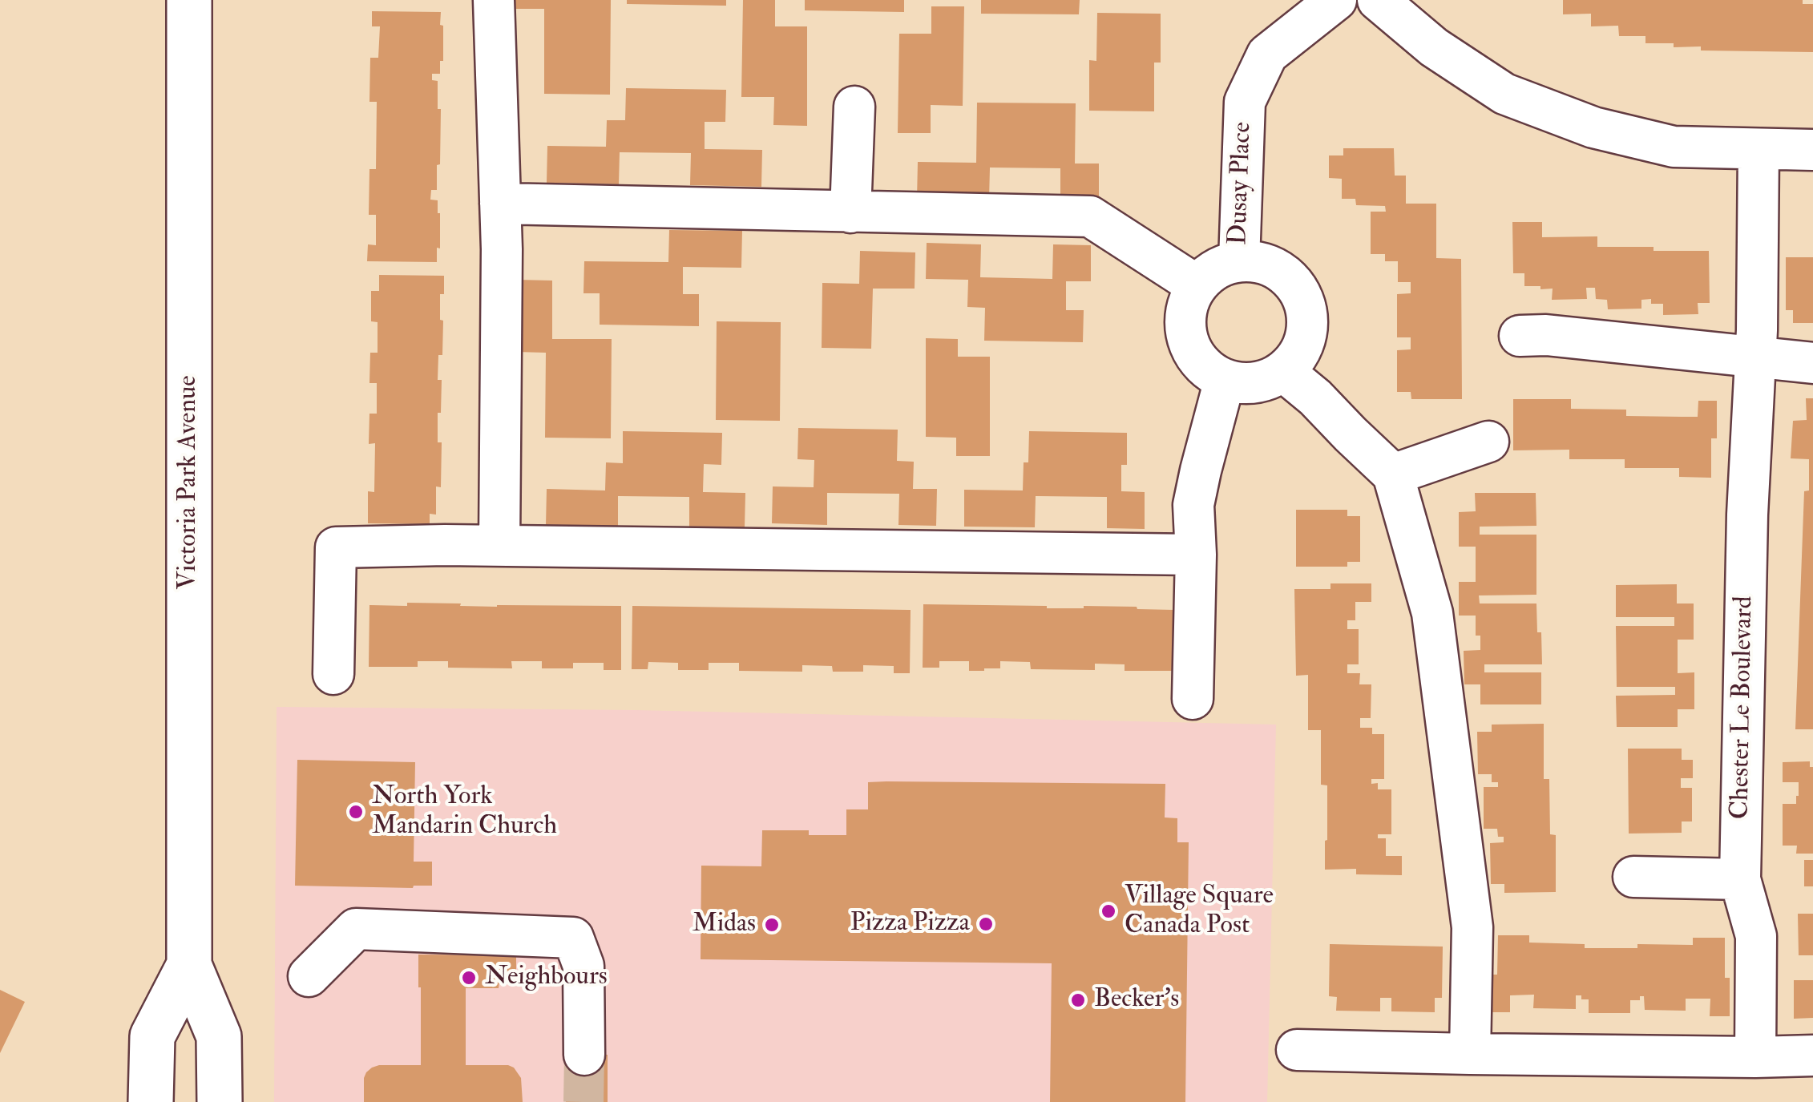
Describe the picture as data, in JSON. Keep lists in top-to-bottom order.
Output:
{
  "streets": {
    "main road": ["Victoria Park Avenue"],
    "street": ["Dusay Place", "Chester Le Boulevard"]
  },
  "places": [
    "North York Mandarin Church",
    "Village Square Canada Post",
    "Pizza Pizza",
    "Midas",
    "Neighbours",
    "Becker's"
  ]
}
